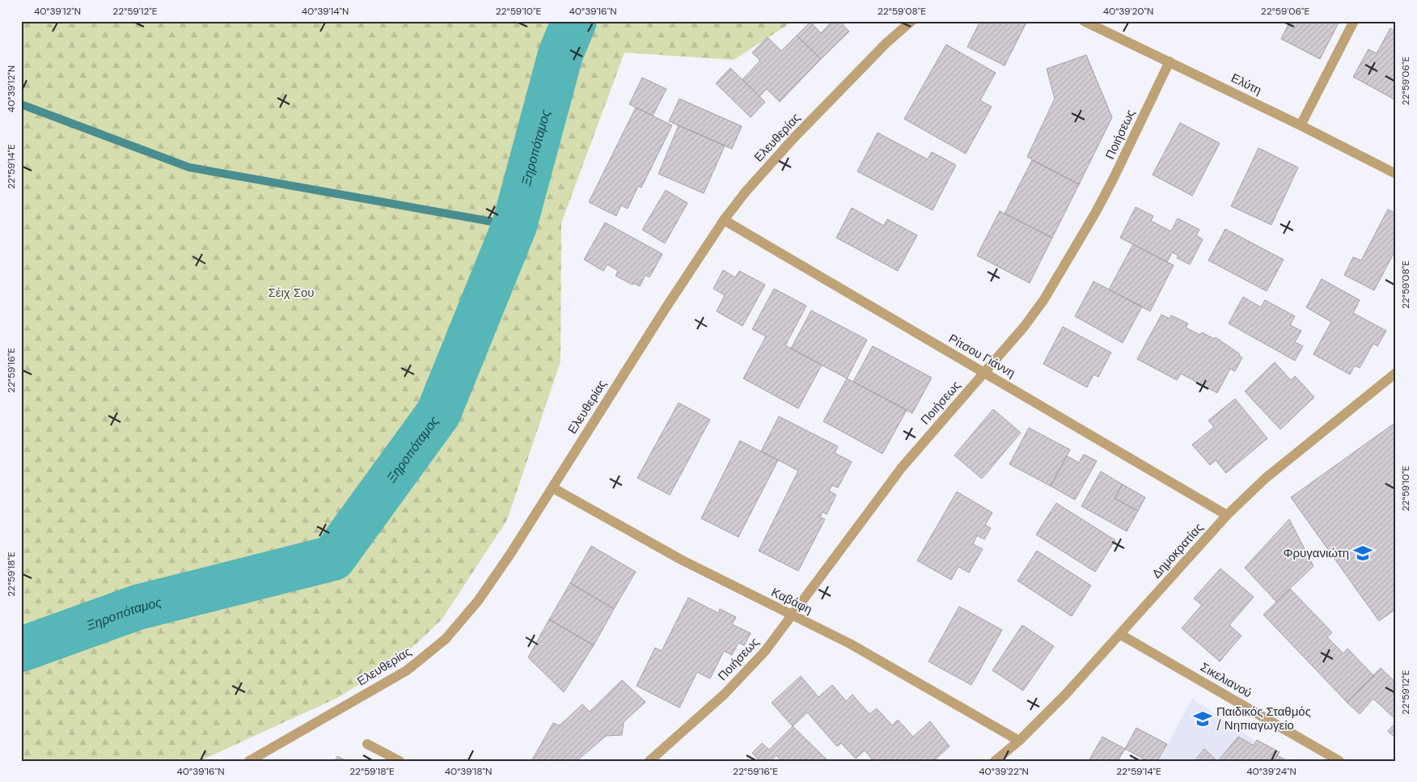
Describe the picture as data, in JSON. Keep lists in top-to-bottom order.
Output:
{
  "streets": {
    "street": [
      "Ελύτη",
      "Ποιήσεως",
      "Ελευθερίας",
      "Ρίτσου Γιάννη",
      "Δημοκρατίας",
      "Καβάφη",
      "Σικελιανού"
    ]
  },
  "crossings": [
    ["Ελύτη", "Ποιήσεως"],
    ["Ποιήσεως", "Ρίτσου Γιάννη"],
    ["Ποιήσεως", "Καβάφη"],
    ["Ελευθερίας", "Ρίτσου Γιάννη"],
    ["Ελευθερίας", "Καβάφη"],
    ["Ρίτσου Γιάννη", "Δημοκρατίας"],
    ["Δημοκρατίας", "Καβάφη"],
    ["Δημοκρατίας", "Σικελιανού"]
  ],
  "water": ["Ξηροπόταμος"],
  "parks": ["Σέιχ Σου"],
  "places": {
    "school or university": ["Φρυγανιώτη", "Παιδικός Σταθμός / Νηπιαγωγείο"]
  },
  "coordinates": [
    "40°39'12\"N",
    "22°59'12\"E",
    "40°39'14\"N",
    "22°59'10\"E",
    "40°39'16\"N",
    "22°59'08\"E",
    "40°39'20\"N",
    "22°59'06\"E",
    "22°59'14\"E",
    "22°59'16\"E",
    "22°59'18\"E",
    "40°39'18\"N",
    "40°39'22\"N",
    "40°39'24\"N"
  ]
}
